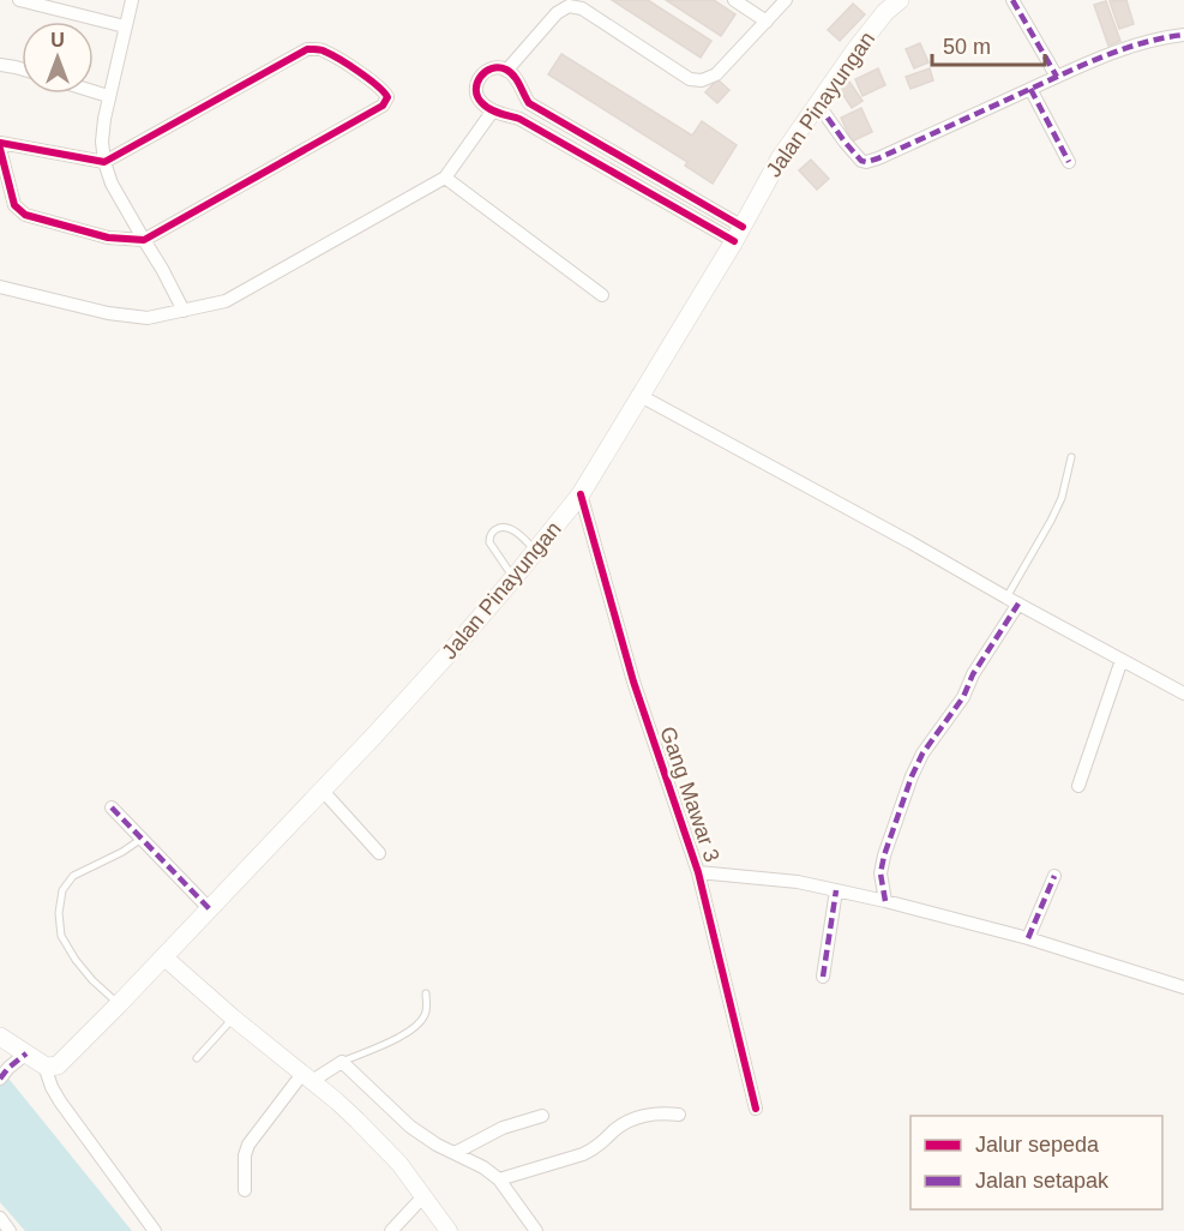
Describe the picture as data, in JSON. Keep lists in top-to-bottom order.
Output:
{
  "streets": {
    "main road": ["Jalan Pinayungan"],
    "street": ["Gang Mawar 3"]
  },
  "crossings": [
    ["Jalan Pinayungan", "Gang Mawar 3"]
  ],
  "legend": ["Jalur sepeda", "Jalan setapak"],
  "scale_bar": "50 m",
  "north": "top"
}
